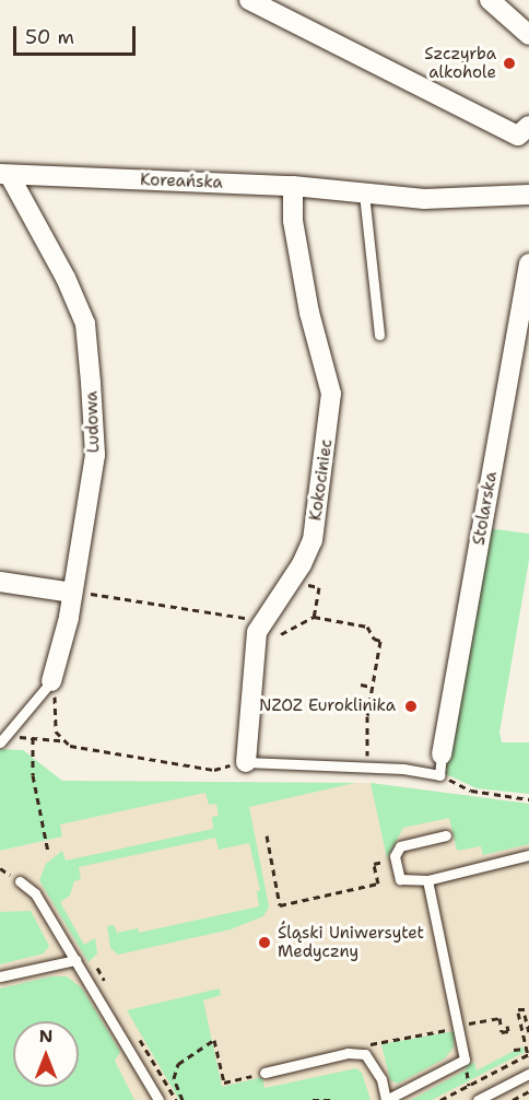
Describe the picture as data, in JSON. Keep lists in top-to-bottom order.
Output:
{
  "streets": {
    "street": [
      "Koreańska",
      "Ludowa",
      "Kokociniec",
      "Stolarska"
    ]
  },
  "crossings": [
    ["Koreańska", "Ludowa"],
    ["Koreańska", "Kokociniec"]
  ],
  "places": ["Szczyrba alkohole", "NZOZ Euroklinika", "Śląski Uniwersytet Medyczny"],
  "scale_bar": "50 m",
  "north": "top"
}
